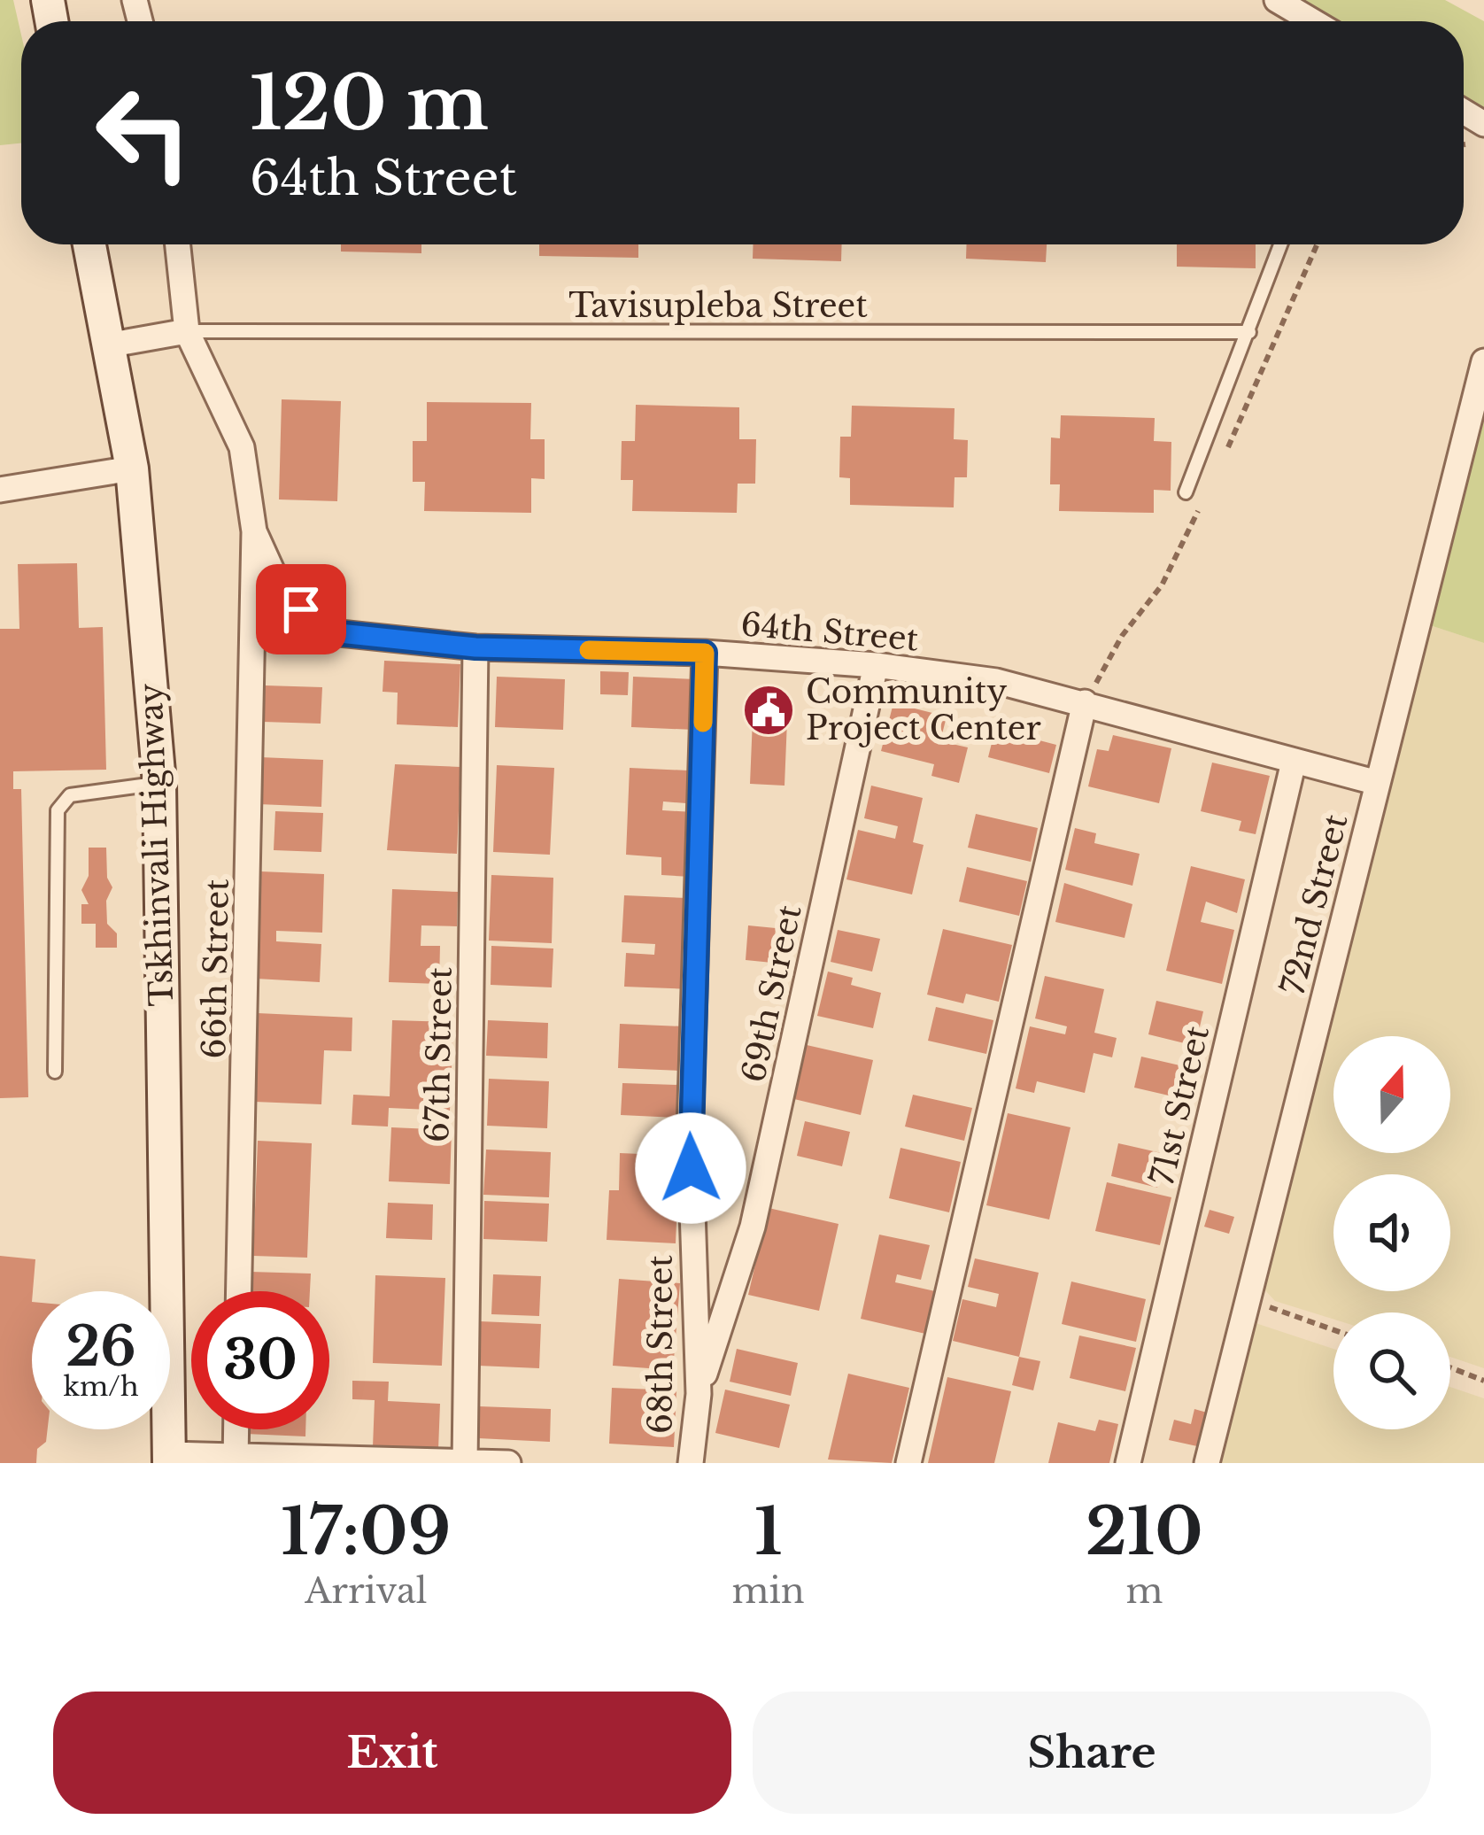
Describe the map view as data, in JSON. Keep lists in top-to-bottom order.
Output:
{
  "streets": {
    "main road": ["Tskhinvali Highway"],
    "street": [
      "64th Street",
      "72nd Street",
      "66th Street",
      "69th Street",
      "67th Street",
      "71st Street",
      "68th Street"
    ],
    "lane": ["Tavisupleba Street"]
  },
  "crossings": [
    ["64th Street", "72nd Street"],
    ["64th Street", "66th Street"],
    ["64th Street", "69th Street"],
    ["64th Street", "67th Street"],
    ["64th Street", "71st Street"],
    ["64th Street", "68th Street"],
    ["69th Street", "68th Street"]
  ],
  "places": {
    "public building": ["Community Project Center"]
  },
  "north": "top",
  "page": {
    "turn": ["120 m", "64th Street"],
    "speed": "26 km/h",
    "limit": "30",
    "eta": [
      "17:09",
      "Arrival",
      "1",
      "min",
      "210",
      "m"
    ],
    "buttons": ["Exit", "Share"]
  }
}
